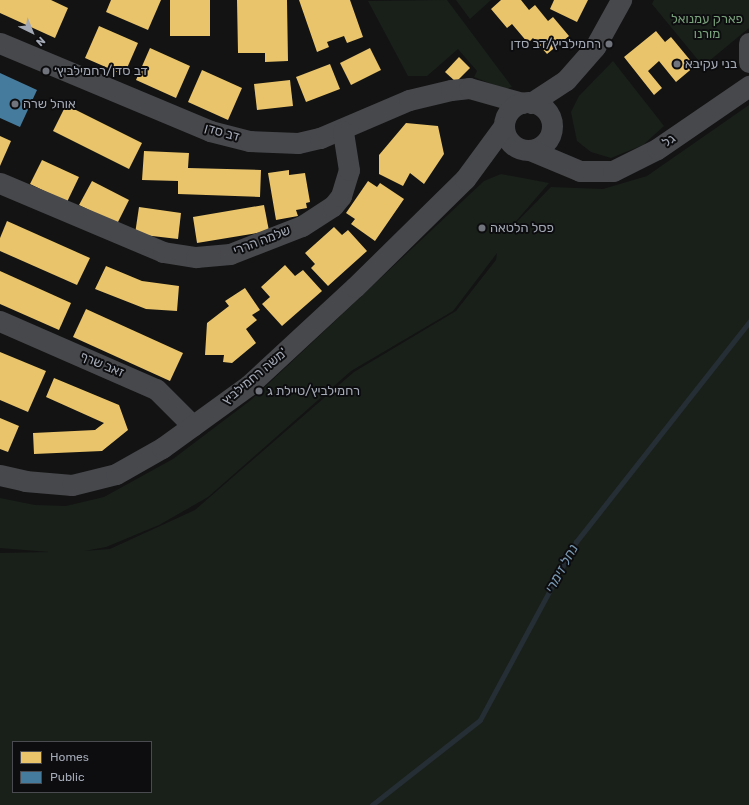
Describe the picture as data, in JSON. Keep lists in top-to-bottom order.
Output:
{
  "streets": {
    "street": [
      "דב סדן",
      "גל",
      "שלמה הררי",
      "זאב שרף",
      "משה רחמילביץ'"
    ]
  },
  "crossings": [
    ["דב סדן", "גל"],
    ["דב סדן", "שלמה הררי"],
    ["דב סדן", "משה רחמילביץ'"],
    ["גל", "משה רחמילביץ'"],
    ["זאב שרף", "משה רחמילביץ'"]
  ],
  "water": ["נחל זימרי"],
  "parks": ["פארק עמנואל מורנו"],
  "places": [
    "רחמילביץ/דב סדן",
    "בני עקיבא",
    "דב סדן/רחמילביץ׳",
    "אוהל שרה",
    "פסל הלטאה",
    "רחמילביץ/טיילת ג"
  ],
  "legend": ["Homes", "Public"],
  "north": "bottom right"
}
